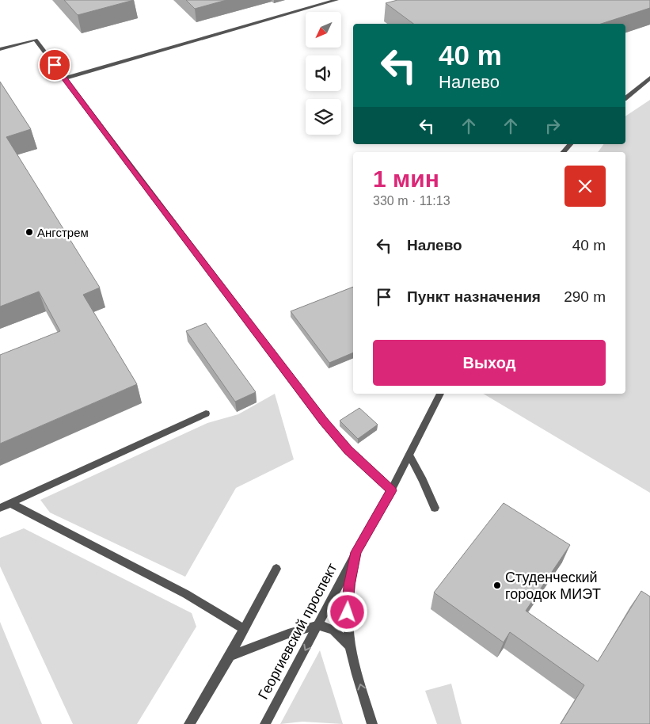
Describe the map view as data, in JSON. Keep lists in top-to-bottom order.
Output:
{
  "streets": {
    "street": ["Георгиевский проспект"]
  },
  "places": ["Ангстрем", "Студенческий городок МИЭТ"],
  "north": "bottom left",
  "page": {
    "turn": ["40 m", "Налево"],
    "heading": ["1 мин", "330 m · 11:13"],
    "list": [
      {
        "name": "Налево",
        "value": "40 m"
      },
      {
        "name": "Пункт назначения",
        "value": "290 m"
      }
    ],
    "buttons": "Выход"
  }
}
